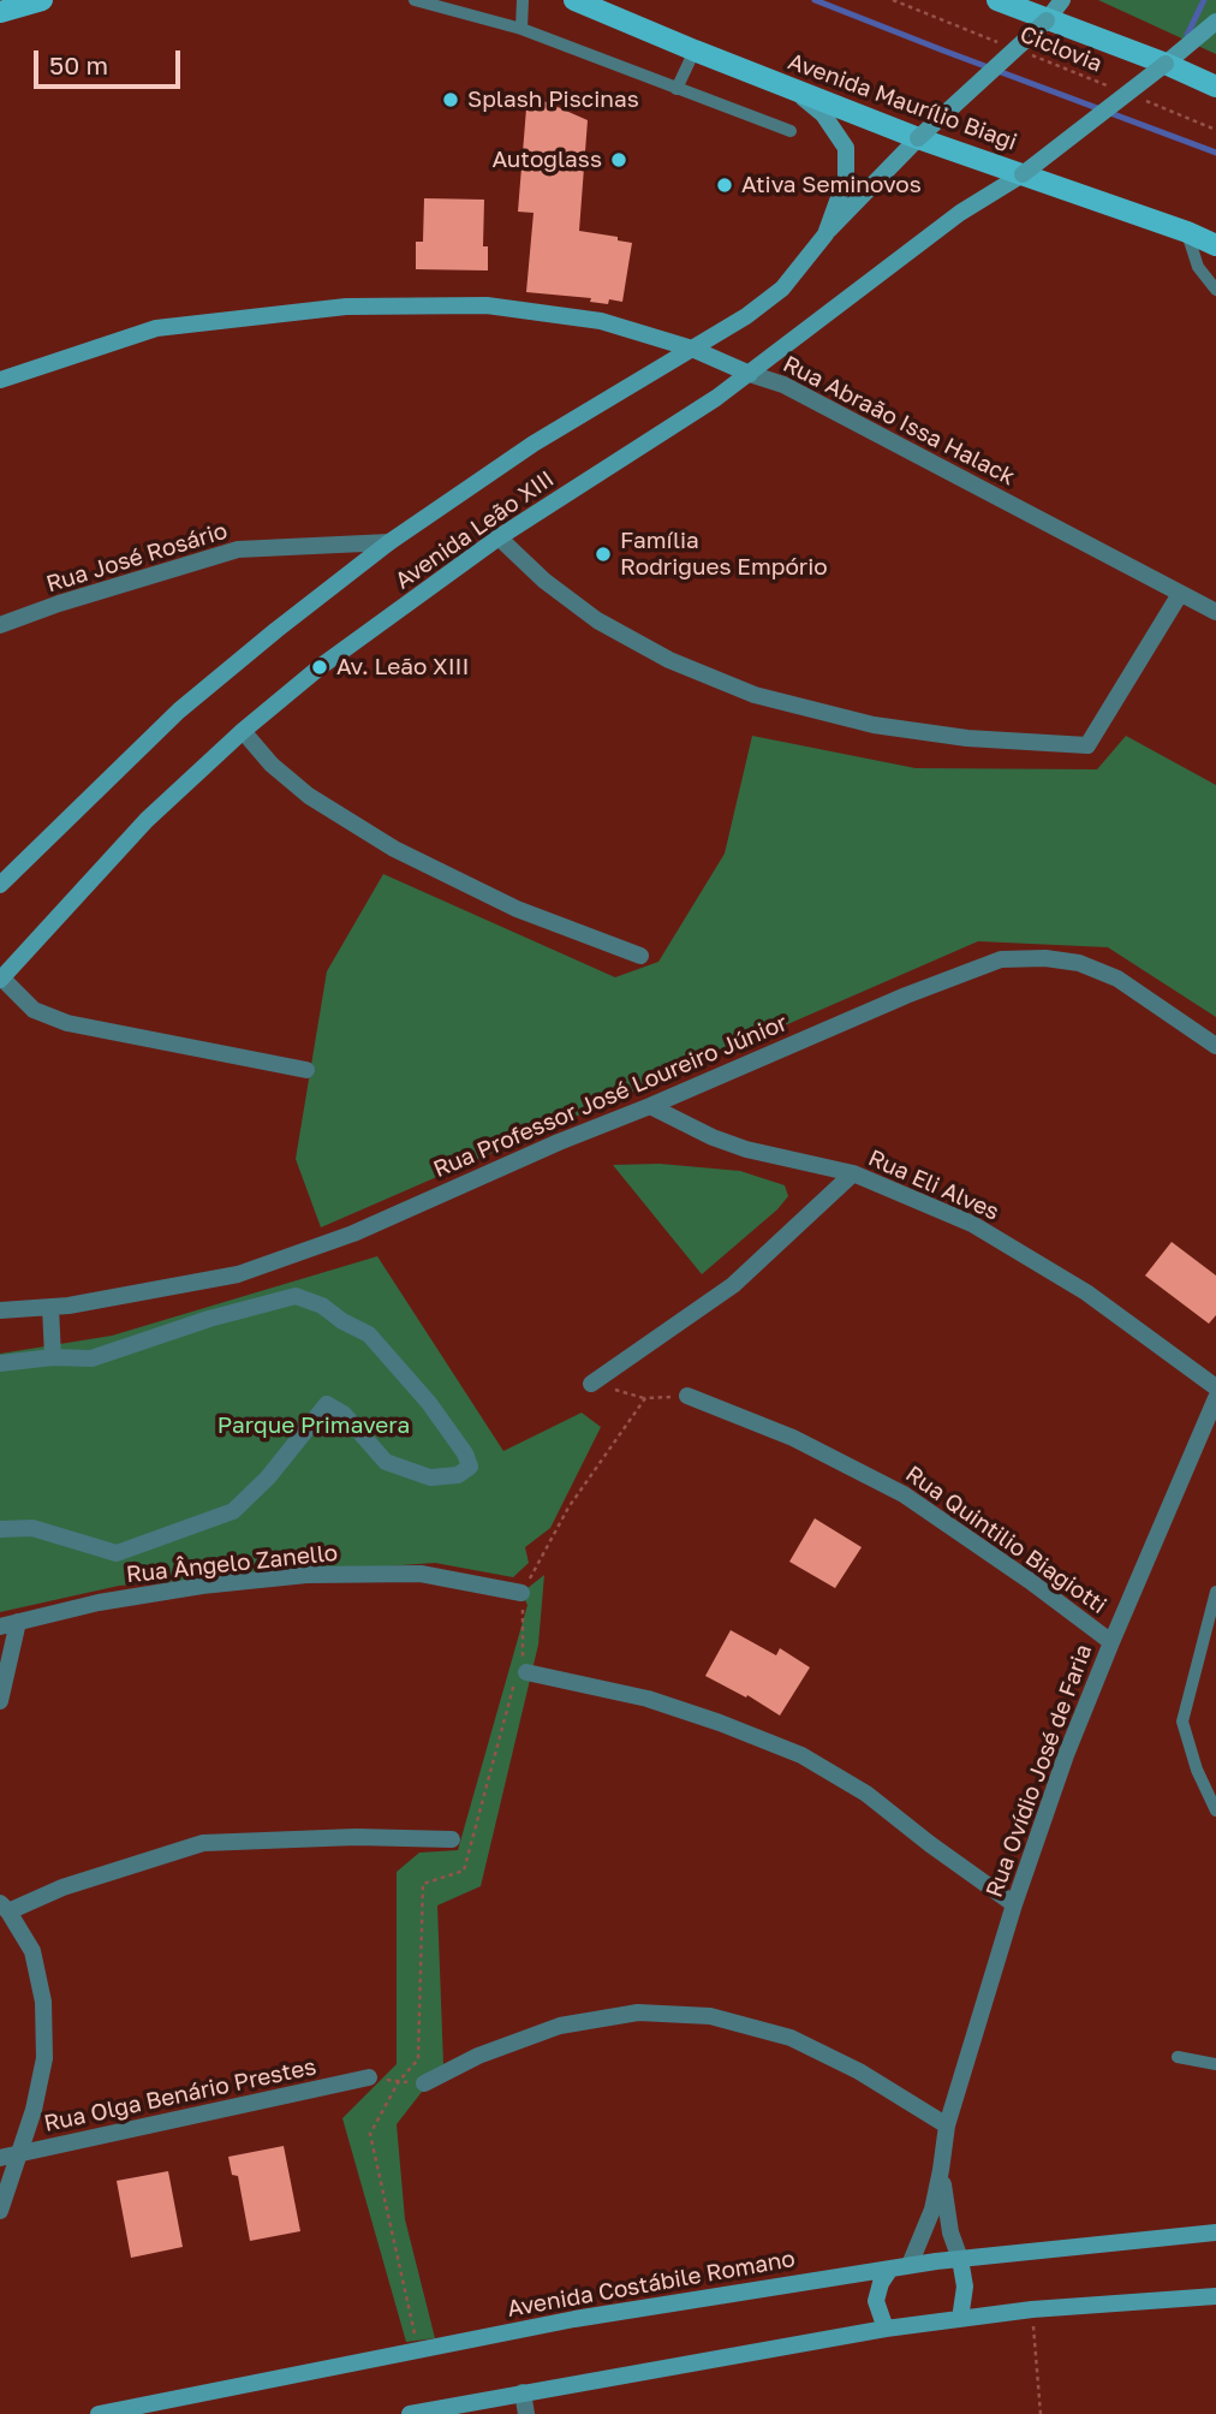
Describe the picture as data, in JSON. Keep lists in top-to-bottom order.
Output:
{
  "streets": {
    "main road": [
      "Avenida Maurílio Biagi",
      "Rua Abraão Issa Halack",
      "Avenida Leão XIII",
      "Avenida Costábile Romano"
    ],
    "street": [
      "Rua José Rosário",
      "Rua Professor José Loureiro Júnior",
      "Rua Eli Alves",
      "Rua Quintilio Biagiotti",
      "Rua Ângelo Zanello",
      "Rua Ovídio José de Faria",
      "Rua Olga Benário Prestes"
    ],
    "path": ["Ciclovia"]
  },
  "crossings": [
    ["Avenida Maurílio Biagi", "Avenida Leão XIII"],
    ["Rua Abraão Issa Halack", "Avenida Leão XIII"],
    ["Avenida Leão XIII", "Rua José Rosário"],
    ["Rua Professor José Loureiro Júnior", "Rua Eli Alves"],
    ["Rua Quintilio Biagiotti", "Rua Ovídio José de Faria"],
    ["Rua Ovídio José de Faria", "Avenida Costábile Romano"]
  ],
  "parks": ["Parque Primavera"],
  "places": [
    "Splash Piscinas",
    "Autoglass",
    "Ativa Seminovos",
    "Família Rodrigues Empório",
    "Av. Leão XIII"
  ],
  "scale_bar": "50 m"
}
